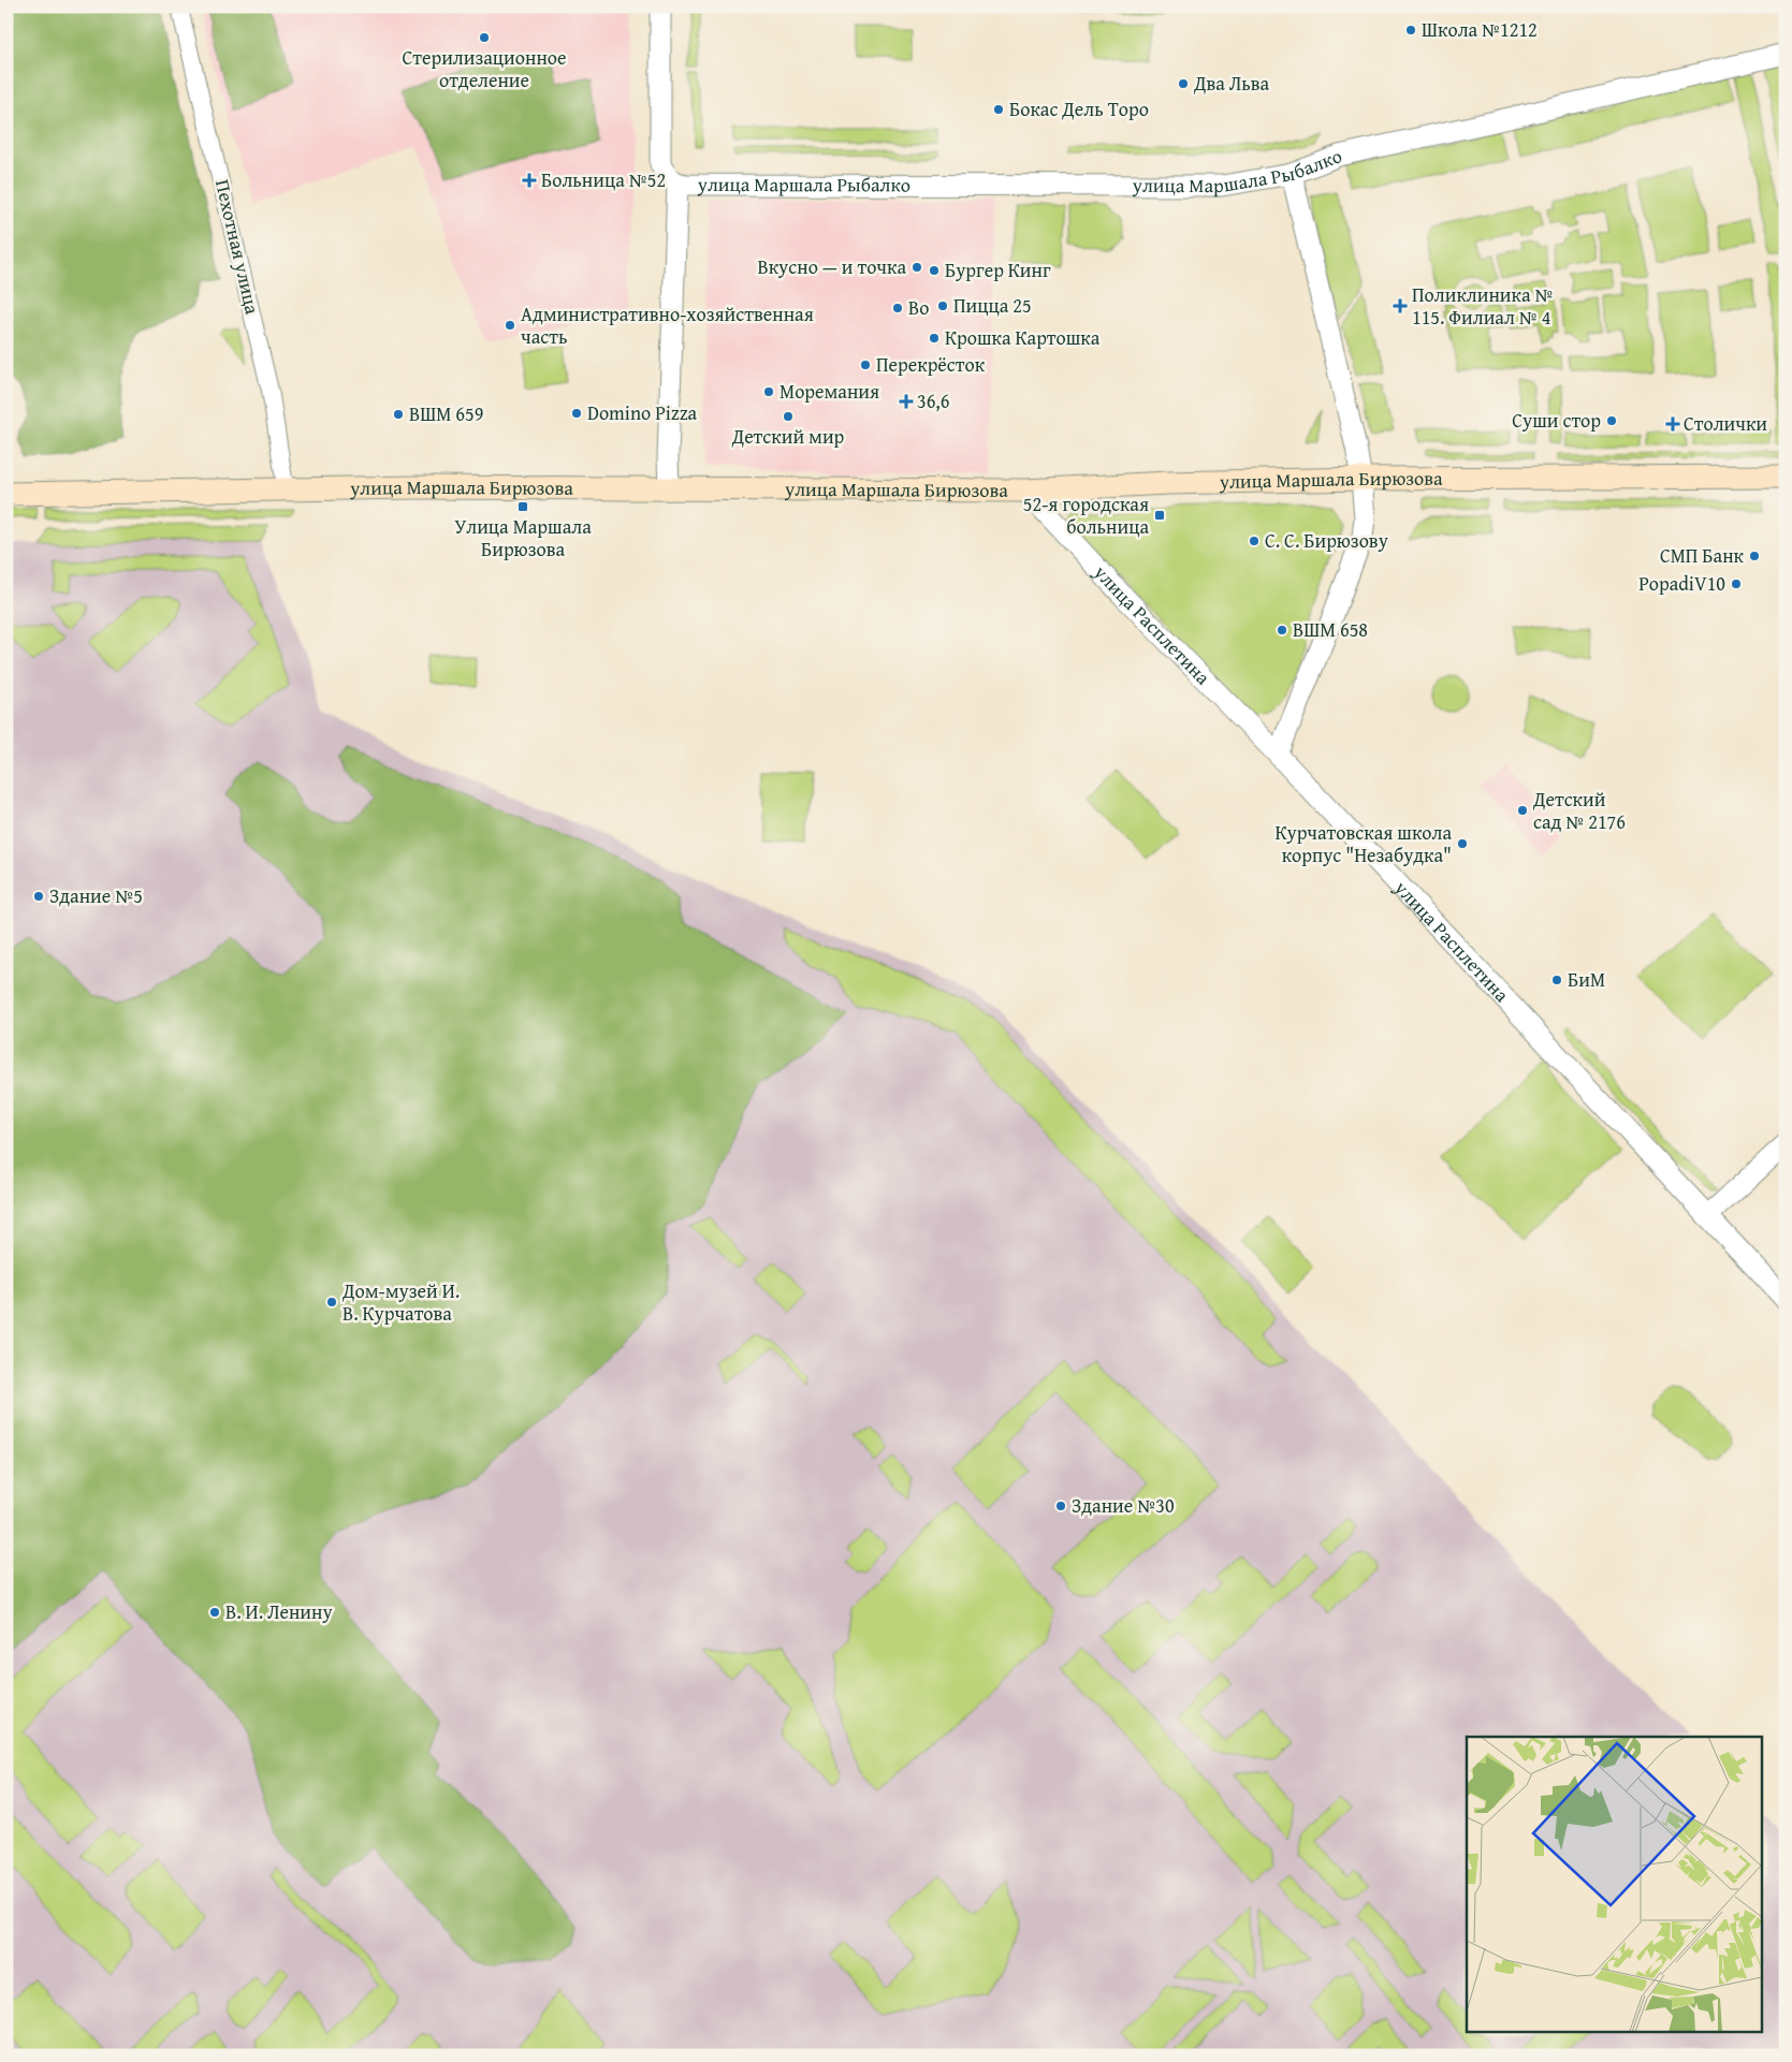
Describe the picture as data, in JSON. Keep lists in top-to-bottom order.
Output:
{
  "streets": {
    "main road": ["улица Маршала Бирюзова"],
    "street": ["улица Маршала Рыбалко", "Пехотная улица", "улица Расплетина"]
  },
  "crossings": [
    ["Пехотная улица", "улица Маршала Бирюзова"],
    ["улица Маршала Бирюзова", "улица Расплетина"]
  ],
  "places": {
    "other": [
      "Школа №1212",
      "Стерилизационное отделение",
      "Два Льва",
      "Бокас Дель Торо",
      "Вкусно — и точка",
      "Бургер Кинг",
      "Пицца 25",
      "Bo",
      "Административно-хозяйственная часть",
      "Крошка Картошка",
      "Перекрёсток",
      "Моремания",
      "Domino Pizza",
      "BШМ 659",
      "Детский мир",
      "Суши стор",
      "С. С. Бирюзову",
      "СМП Банк",
      "PopadiV10",
      "ВШM 658",
      "Детский сад № 2176",
      "Курчатовская школа корпус \"Незабудка\"",
      "Здание №5",
      "БиМ",
      "Дом-музей И. В. Курчатова",
      "Здание №30",
      "В. И. Ленину"
    ],
    "health": [
      "Больница №52",
      "Поликлиника № 115. Филиал № 4",
      "36,6",
      "Столички"
    ],
    "transit": ["Улица Маршала Бирюзова", "52-я городская больница"]
  }
}
